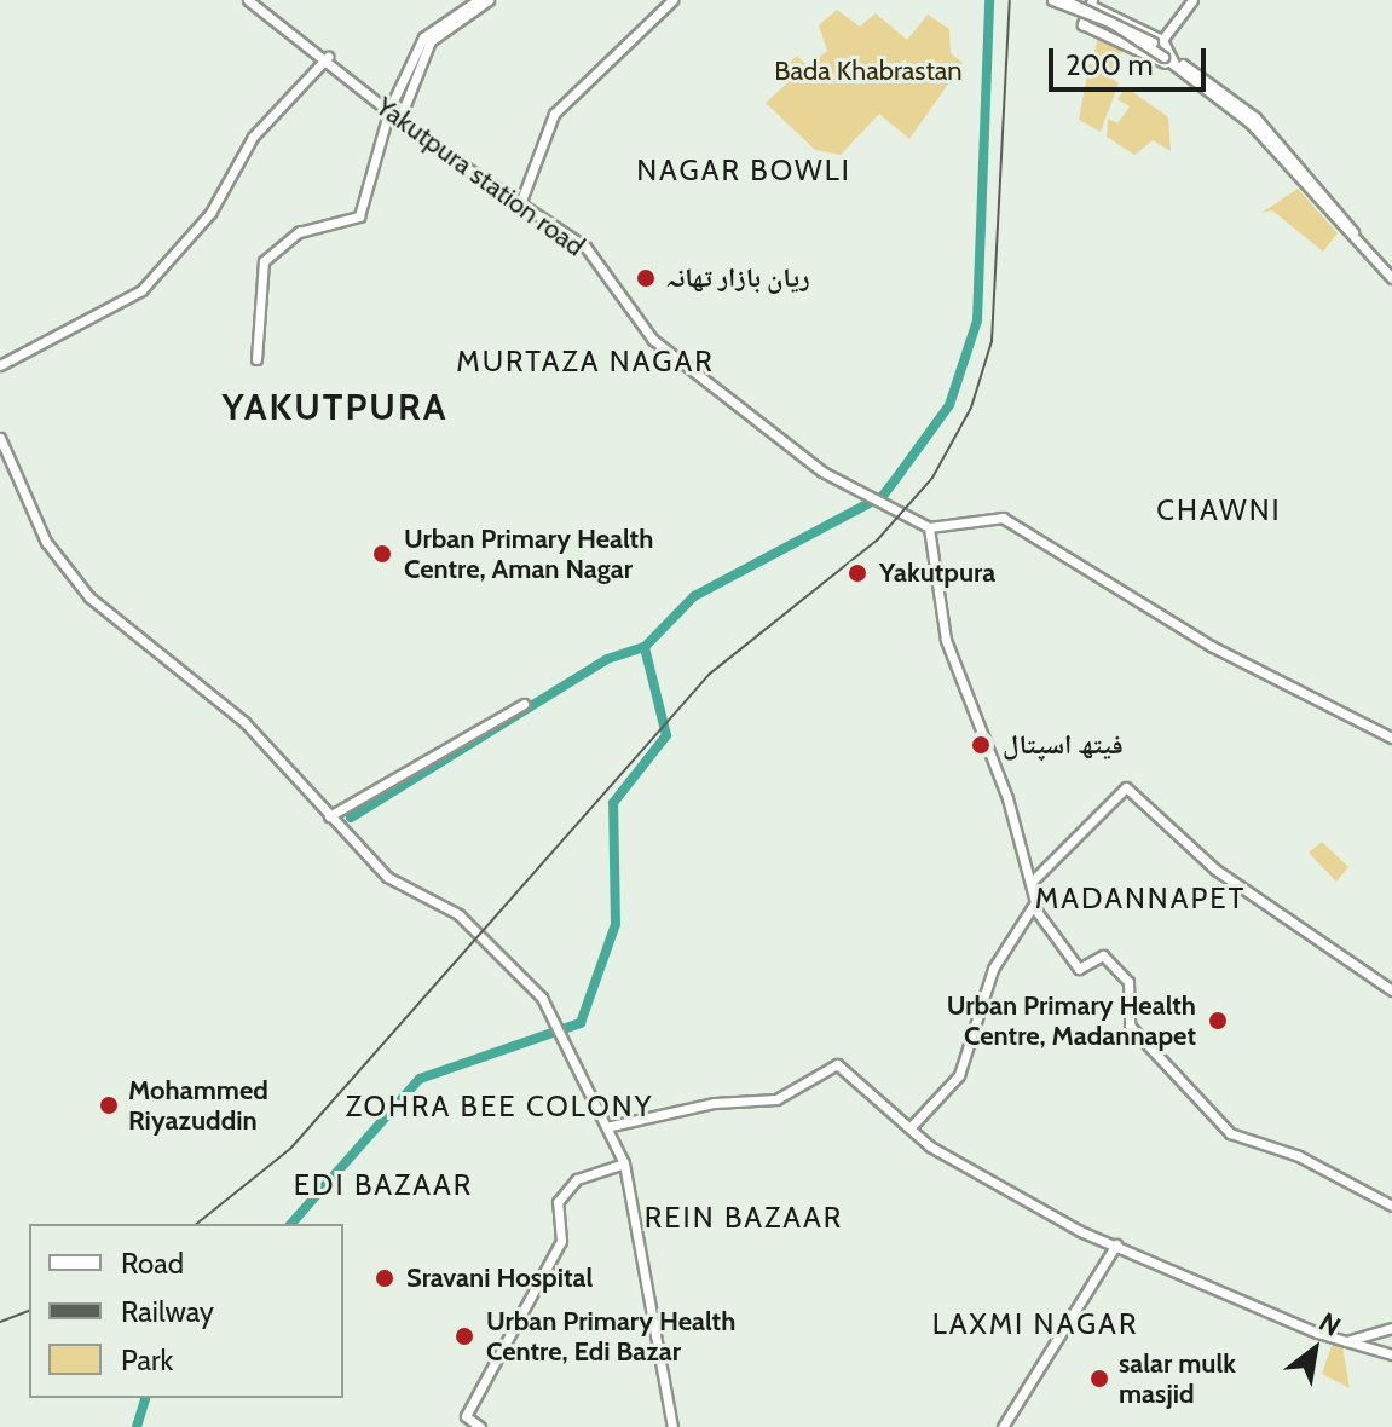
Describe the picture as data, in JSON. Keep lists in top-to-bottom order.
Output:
{
  "streets": {
    "street": ["Yakutpura station road"]
  },
  "districts": [
    "NAGAR BOWLI",
    "MURTAZA NAGAR",
    "YAKUTPURA",
    "CHAWNI",
    "MADANNAPET",
    "ZOHRA BEE COLONY",
    "EDI BAZAAR",
    "REIN BAZAAR",
    "LAXMI NAGAR"
  ],
  "parks": ["Bada Khabrastan"],
  "places": [
    "ریان بازار تھانہ",
    "Urban Primary Health Centre, Aman Nagar",
    "Yakutpura",
    "فیتھ اسپتال",
    "Urban Primary Health Centre, Madannapet",
    "Mohammed Riyazuddin",
    "Sravani Hospital",
    "Urban Primary Health Centre, Edi Bazar",
    "salar mulk masjid"
  ],
  "legend": ["Road", "Railway", "Park"],
  "scale_bar": "200 m",
  "north": "top right"
}
